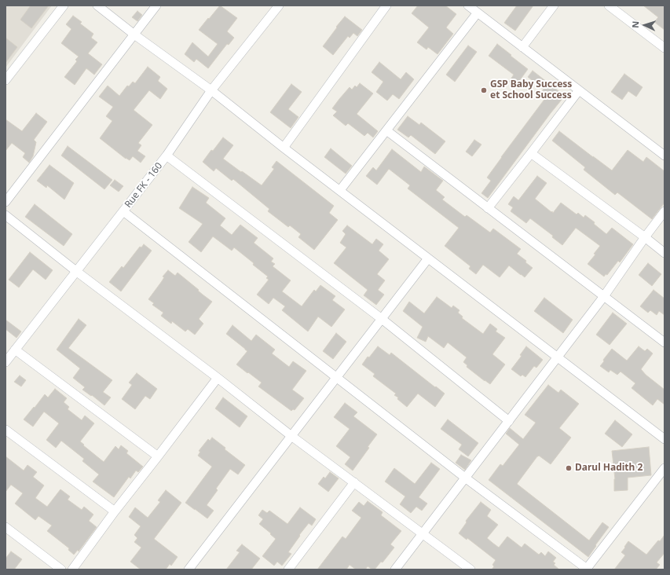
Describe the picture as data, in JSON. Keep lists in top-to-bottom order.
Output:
{
  "streets": {
    "street": ["Rue FK - 160"]
  },
  "places": ["GSP Baby Success et School Success", "Darul Hadith 2"],
  "north": "left"
}
